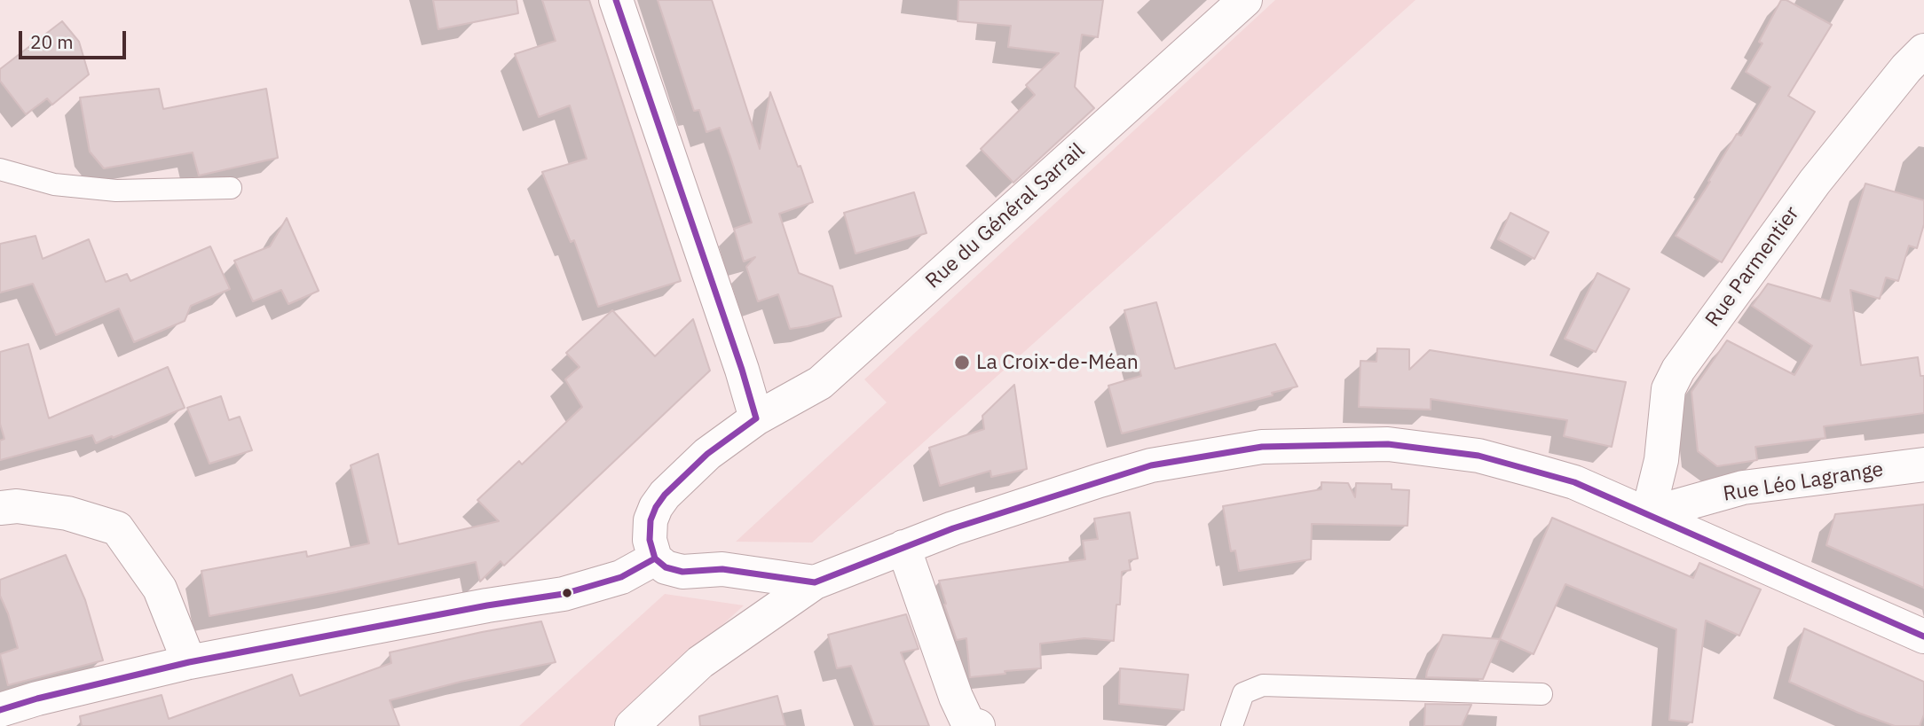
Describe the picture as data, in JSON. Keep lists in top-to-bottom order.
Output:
{
  "streets": {
    "street": ["Rue du Général Sarrail", "Rue Parmentier", "Rue Léo Lagrange"]
  },
  "crossings": [
    ["Rue Parmentier", "Rue Léo Lagrange"]
  ],
  "places": ["La Croix-de-Méan"],
  "scale_bar": "20 m"
}
